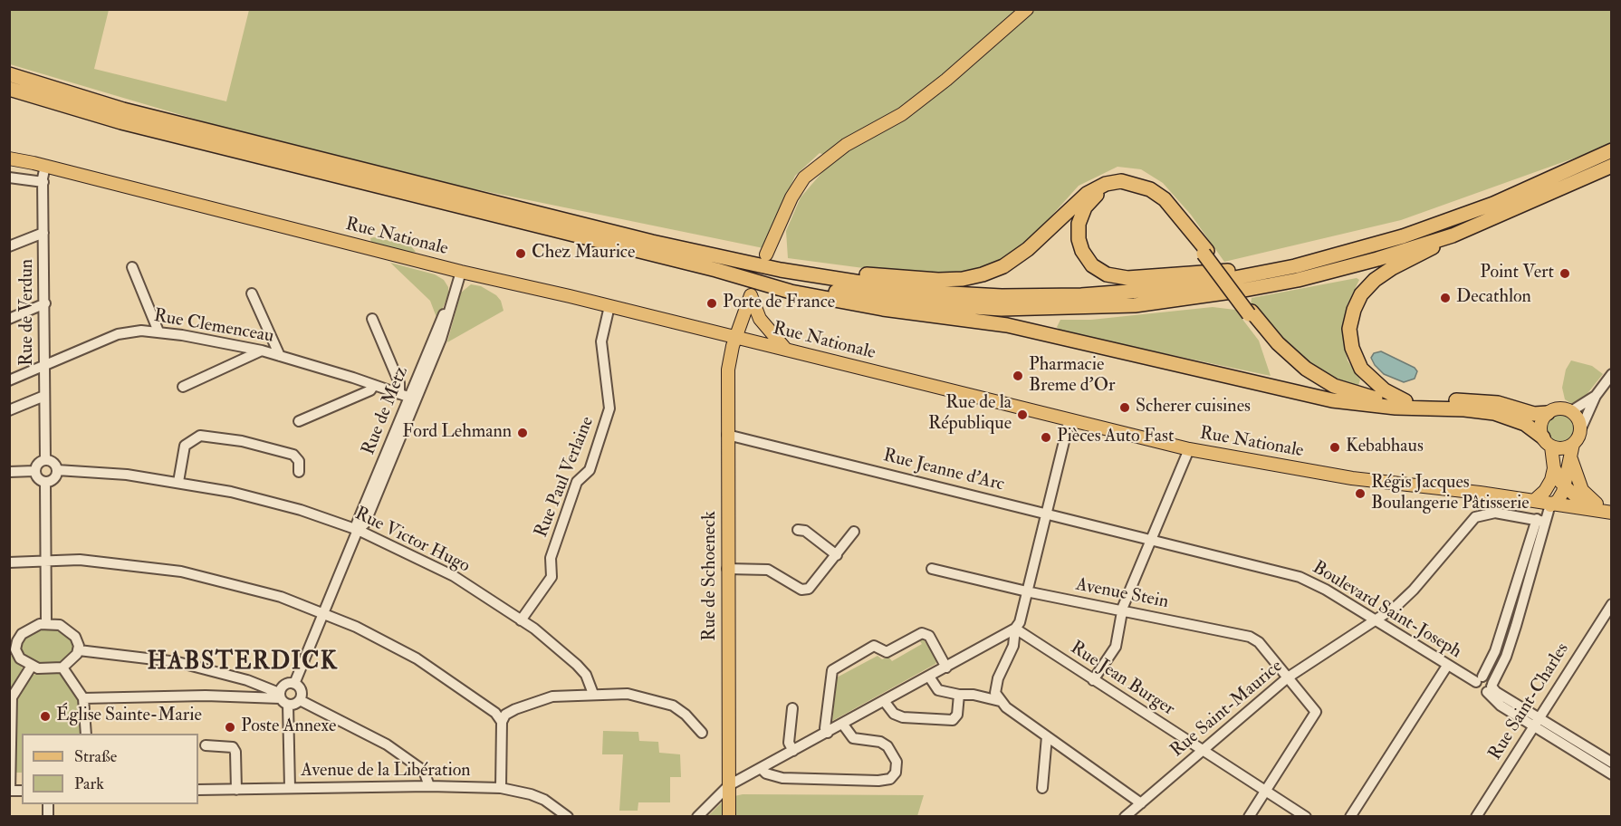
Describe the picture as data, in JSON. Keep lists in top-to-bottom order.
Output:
{
  "streets": {
    "main road": ["Rue Nationale", "Rue de Schoeneck"],
    "street": [
      "Rue de Verdun",
      "Rue Clemenceau",
      "Rue de Metz",
      "Rue Jeanne d'Arc",
      "Rue Paul Verlaine",
      "Rue Victor Hugo",
      "Avenue Stein",
      "Boulevard Saint-Joseph",
      "Rue Jean Burger",
      "Rue Saint-Charles",
      "Rue Saint-Maurice",
      "Avenue de la Libération"
    ]
  },
  "crossings": [
    ["Rue Nationale", "Rue de Verdun"],
    ["Rue Nationale", "Rue de Metz"],
    ["Rue Nationale", "Rue Paul Verlaine"],
    ["Rue Nationale", "Rue de Schoeneck"],
    ["Rue Nationale", "Rue Saint-Maurice"],
    ["Rue de Verdun", "Rue Clemenceau"],
    ["Rue de Verdun", "Rue Victor Hugo"],
    ["Rue Clemenceau", "Rue de Metz"],
    ["Rue de Metz", "Rue Victor Hugo"],
    ["Rue Jeanne d'Arc", "Rue de Schoeneck"],
    ["Rue Jeanne d'Arc", "Boulevard Saint-Joseph"],
    ["Rue Paul Verlaine", "Rue Victor Hugo"],
    ["Avenue Stein", "Rue Jean Burger"],
    ["Avenue Stein", "Rue Saint-Maurice"],
    ["Boulevard Saint-Joseph", "Rue Saint-Charles"],
    ["Boulevard Saint-Joseph", "Rue Saint-Maurice"],
    ["Rue Jean Burger", "Rue Saint-Maurice"]
  ],
  "districts": ["HABSTERDICK"],
  "places": [
    "Chez Maurice",
    "Point Vert",
    "Decathlon",
    "Porte de France",
    "Pharmacie Breme d'Or",
    "Scherer cuisines",
    "Rue de la République",
    "Ford Lehmann",
    "Pièces Auto Fast",
    "Kebabhaus",
    "Régis Jacques Boulangerie Pâtisserie",
    "Église Sainte-Marie",
    "Poste Annexe"
  ],
  "legend": ["Straße", "Park"]
}
